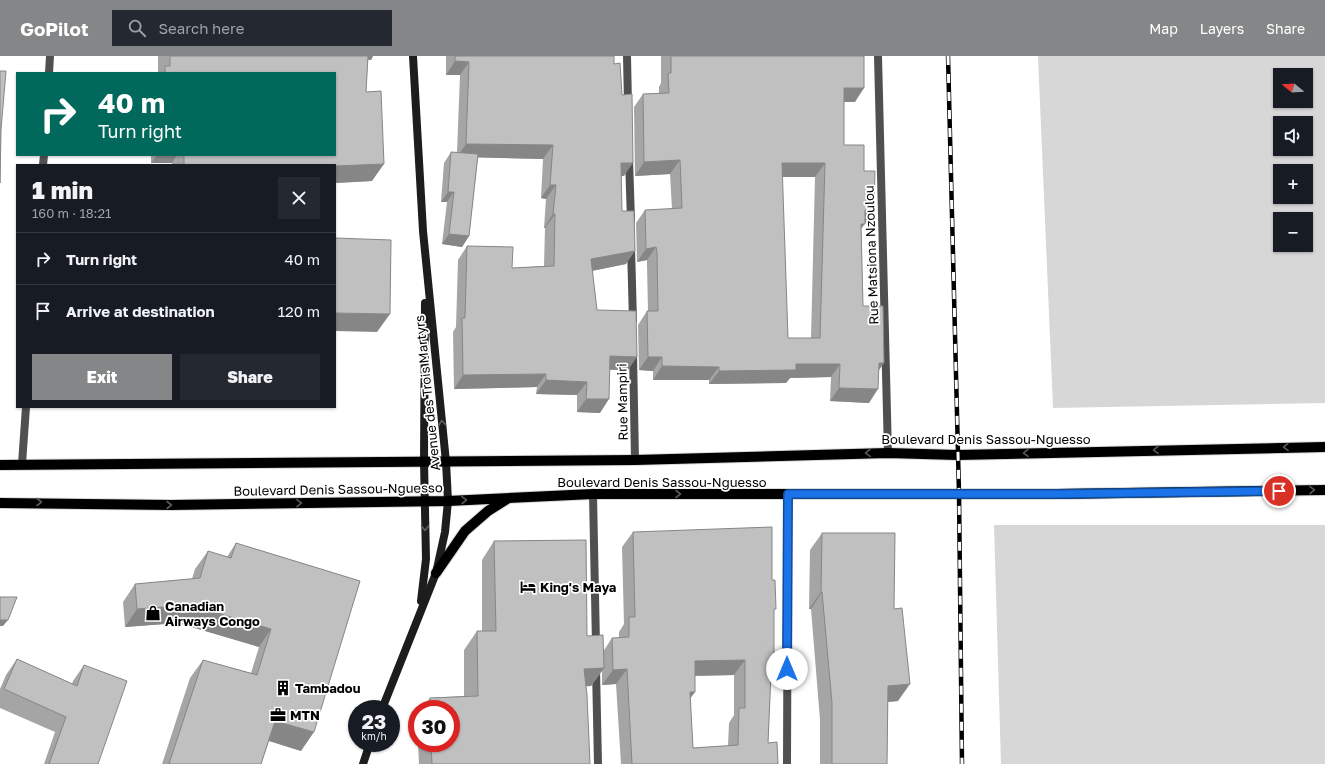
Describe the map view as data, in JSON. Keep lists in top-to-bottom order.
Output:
{
  "streets": {
    "main road": ["Avenue des Trois Martyrs", "Boulevard Denis Sassou-Nguesso"],
    "street": ["Rue Matsiona Nzoulou", "Rue Mampiri"]
  },
  "crossings": [
    ["Rue Matsiona Nzoulou", "Boulevard Denis Sassou-Nguesso"],
    ["Avenue des Trois Martyrs", "Boulevard Denis Sassou-Nguesso"],
    ["Rue Mampiri", "Boulevard Denis Sassou-Nguesso"]
  ],
  "places": {
    "hotel": ["King's Maya"],
    "shop": ["Canadian Airways Congo"],
    "building": ["Tambadou"],
    "office": ["MTN"]
  },
  "north": "left",
  "page": {
    "header": "GoPilot",
    "search": "Search here",
    "nav": ["Map", "Layers", "Share"],
    "map_buttons": ["+", "−"],
    "turn": ["40 m", "Turn right"],
    "heading": ["1 min", "160 m · 18:21"],
    "list": [
      {
        "name": "Turn right",
        "value": "40 m"
      },
      {
        "name": "Arrive at destination",
        "value": "120 m"
      }
    ],
    "buttons": ["Exit", "Share"],
    "speed": "23 km/h",
    "limit": "30"
  }
}
